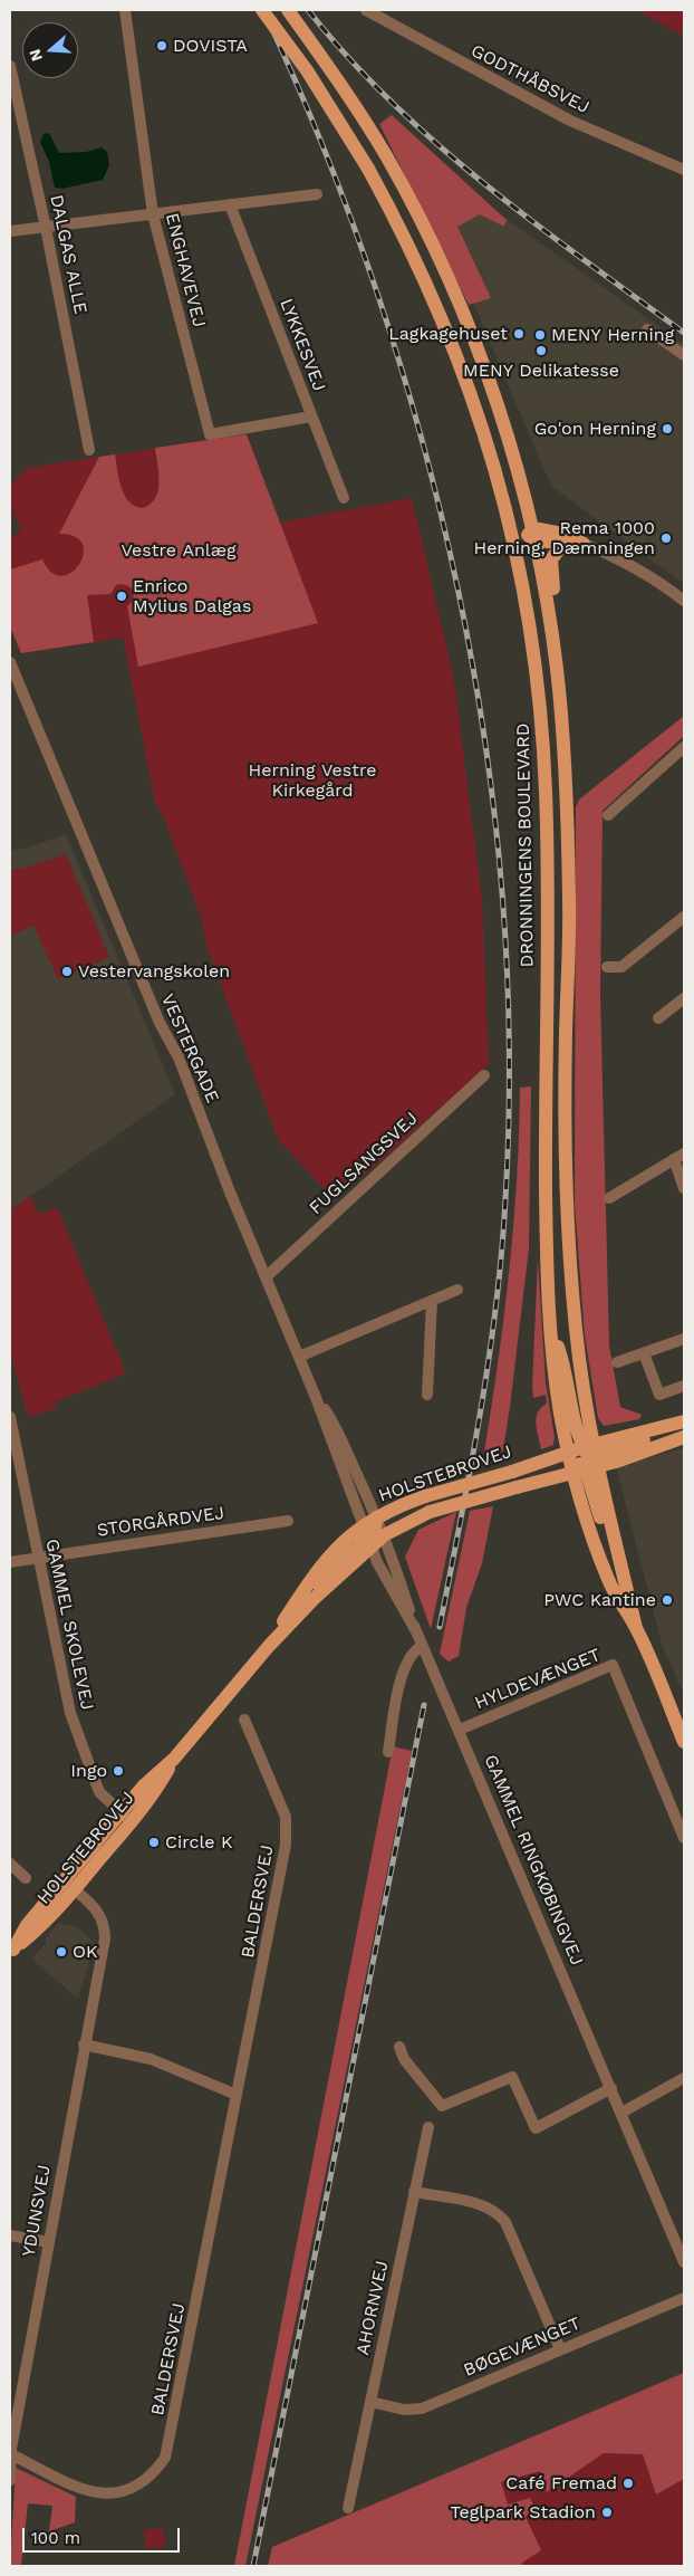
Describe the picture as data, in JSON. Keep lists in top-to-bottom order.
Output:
{
  "streets": {
    "main road": ["DRONNINGENS BOULEVARD", "HOLSTEBROVEJ"],
    "street": [
      "GODTHÅBSVEJ",
      "DALGAS ALLE",
      "ENGHAVEVEJ",
      "LYKKESVEJ",
      "VESTERGADE",
      "FUGLSANGSVEJ",
      "STORGÅRDVEJ",
      "GAMMEL SKOLEVEJ",
      "HYLDEVÆNGET",
      "GAMMEL RINGKØBINGVEJ",
      "BALDERSVEJ",
      "YDUNSVEJ",
      "AHORNVEJ",
      "BØGEVÆNGET"
    ]
  },
  "crossings": [
    ["ENGHAVEVEJ", "LYKKESVEJ"],
    ["DRONNINGENS BOULEVARD", "HOLSTEBROVEJ"],
    ["VESTERGADE", "FUGLSANGSVEJ"],
    ["VESTERGADE", "HOLSTEBROVEJ"],
    ["VESTERGADE", "GAMMEL RINGKØBINGVEJ"],
    ["HOLSTEBROVEJ", "GAMMEL SKOLEVEJ"],
    ["HOLSTEBROVEJ", "GAMMEL RINGKØBINGVEJ"],
    ["HOLSTEBROVEJ", "YDUNSVEJ"],
    ["STORGÅRDVEJ", "GAMMEL SKOLEVEJ"],
    ["HYLDEVÆNGET", "GAMMEL RINGKØBINGVEJ"],
    ["BALDERSVEJ", "YDUNSVEJ"],
    ["AHORNVEJ", "BØGEVÆNGET"]
  ],
  "parks": ["Vestre Anlæg", "Herning Vestre Kirkegård"],
  "places": [
    "DOVISTA",
    "Lagkagehuset",
    "MENY Herning",
    "MENY Delikatesse",
    "Go'on Herning",
    "Rema 1000 Herning, Dæmningen",
    "Enrico Mylius Dalgas",
    "Vestervangskolen",
    "PWC Kantine",
    "Ingo",
    "Circle K",
    "OK",
    "Café Fremad",
    "Teglpark Stadion"
  ],
  "scale_bar": "100 m",
  "north": "left"
}
